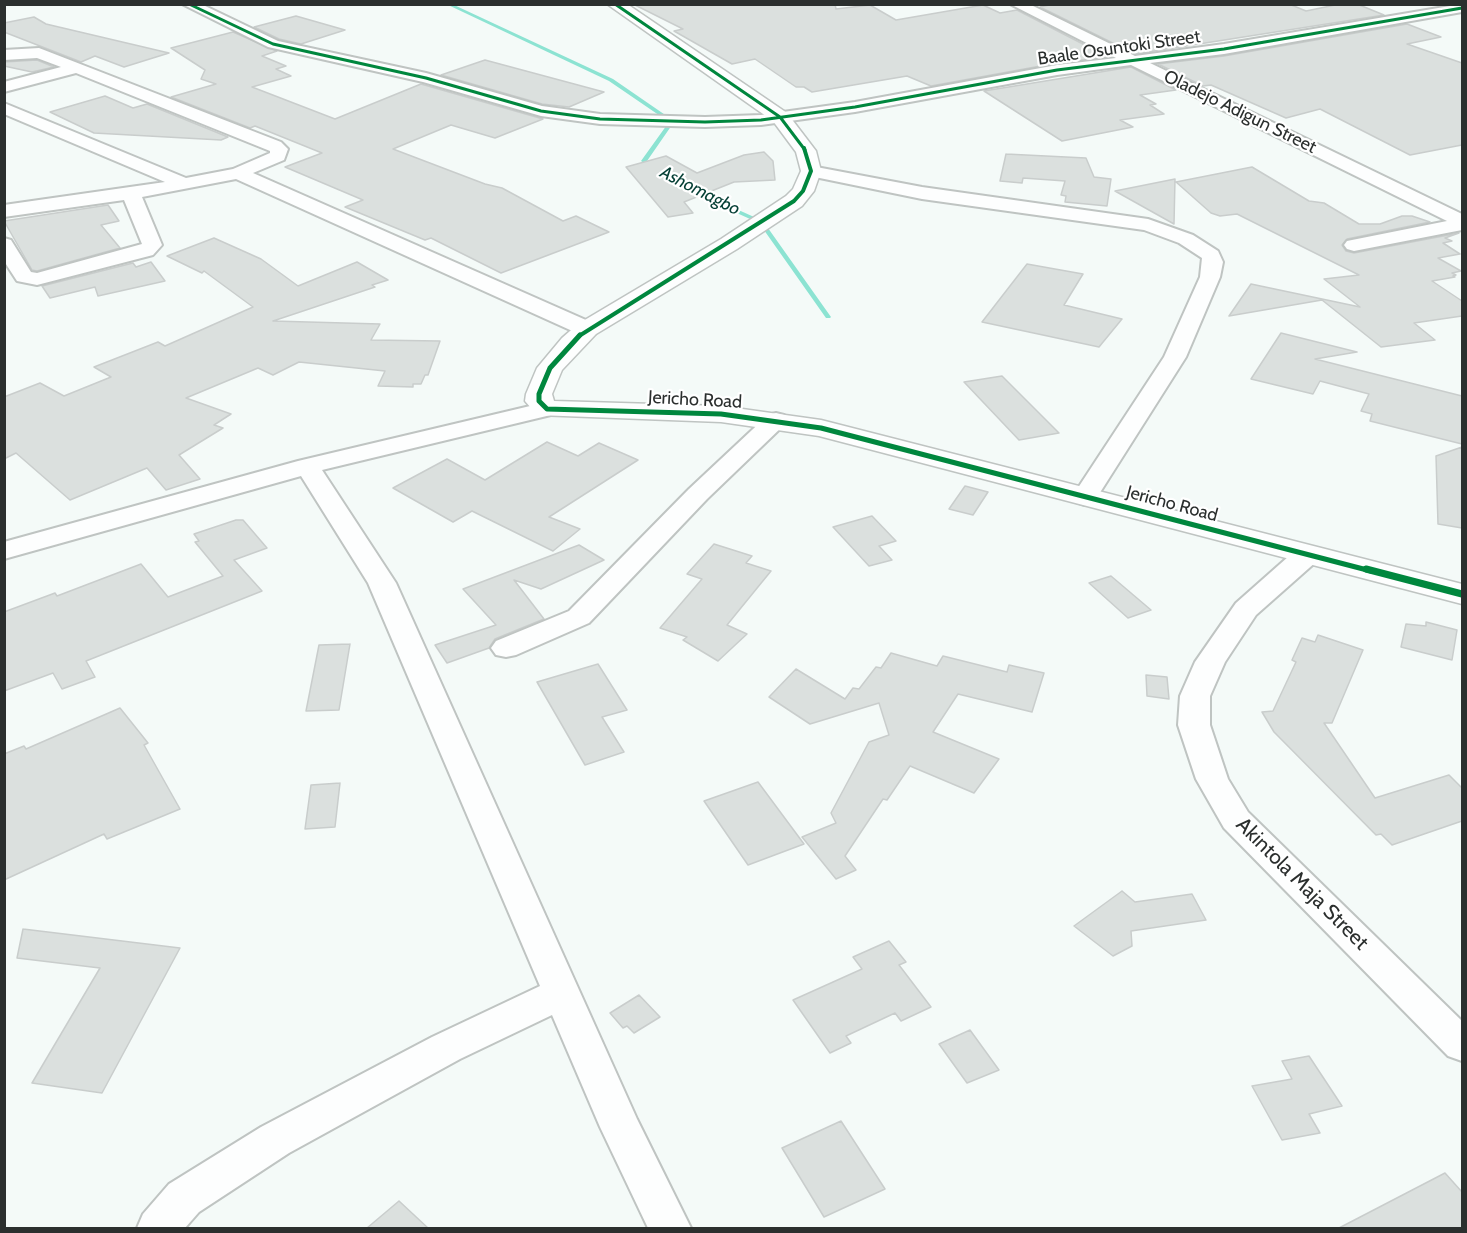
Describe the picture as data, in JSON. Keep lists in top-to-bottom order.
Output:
{
  "streets": {
    "street": [
      "Baale Osuntoki Street",
      "Oladejo Adigun Street",
      "Jericho Road",
      "Akintola Maja Street"
    ]
  },
  "crossings": [
    ["Baale Osuntoki Street", "Oladejo Adigun Street"],
    ["Jericho Road", "Akintola Maja Street"]
  ],
  "water": ["Ashomagbo"]
}
